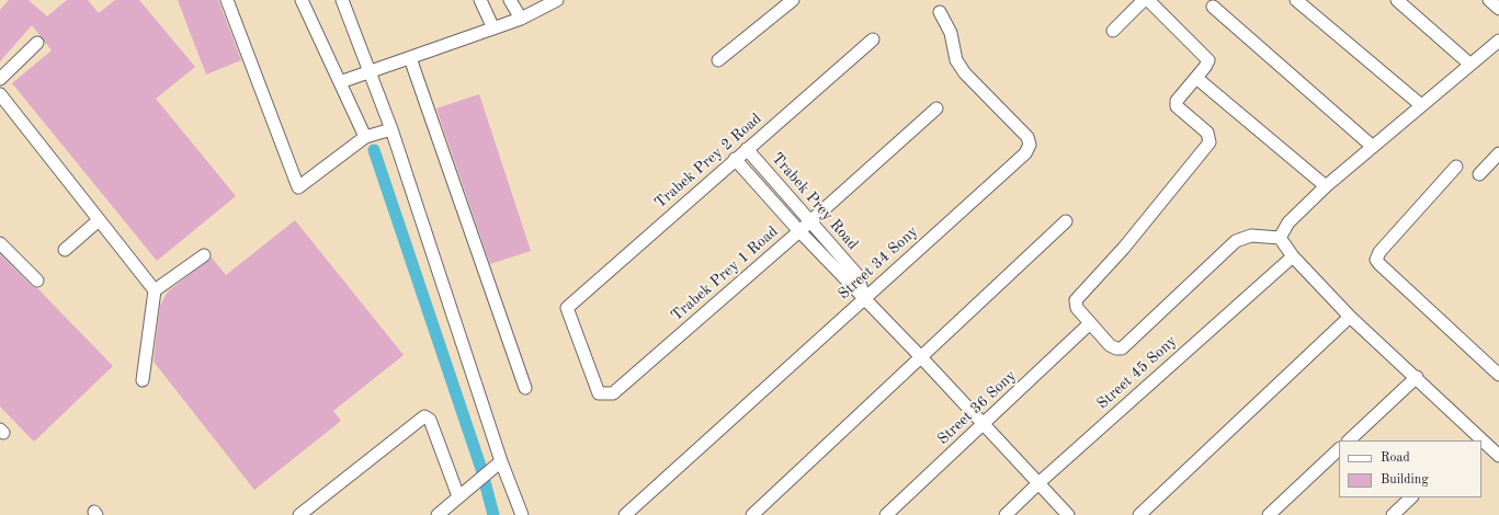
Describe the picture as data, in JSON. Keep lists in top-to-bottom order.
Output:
{
  "streets": {
    "street": [
      "Trabek Prey 2 Road",
      "Trabek Prey Road",
      "Street 34 Sony",
      "Trabek Prey 1 Road",
      "Street 45 Sony",
      "Street 36 Sony"
    ]
  },
  "crossings": [
    ["Trabek Prey 2 Road", "Trabek Prey Road"],
    ["Trabek Prey 2 Road", "Trabek Prey 1 Road"],
    ["Trabek Prey Road", "Street 34 Sony"],
    ["Trabek Prey Road", "Trabek Prey 1 Road"]
  ],
  "legend": ["Road", "Building"]
}
